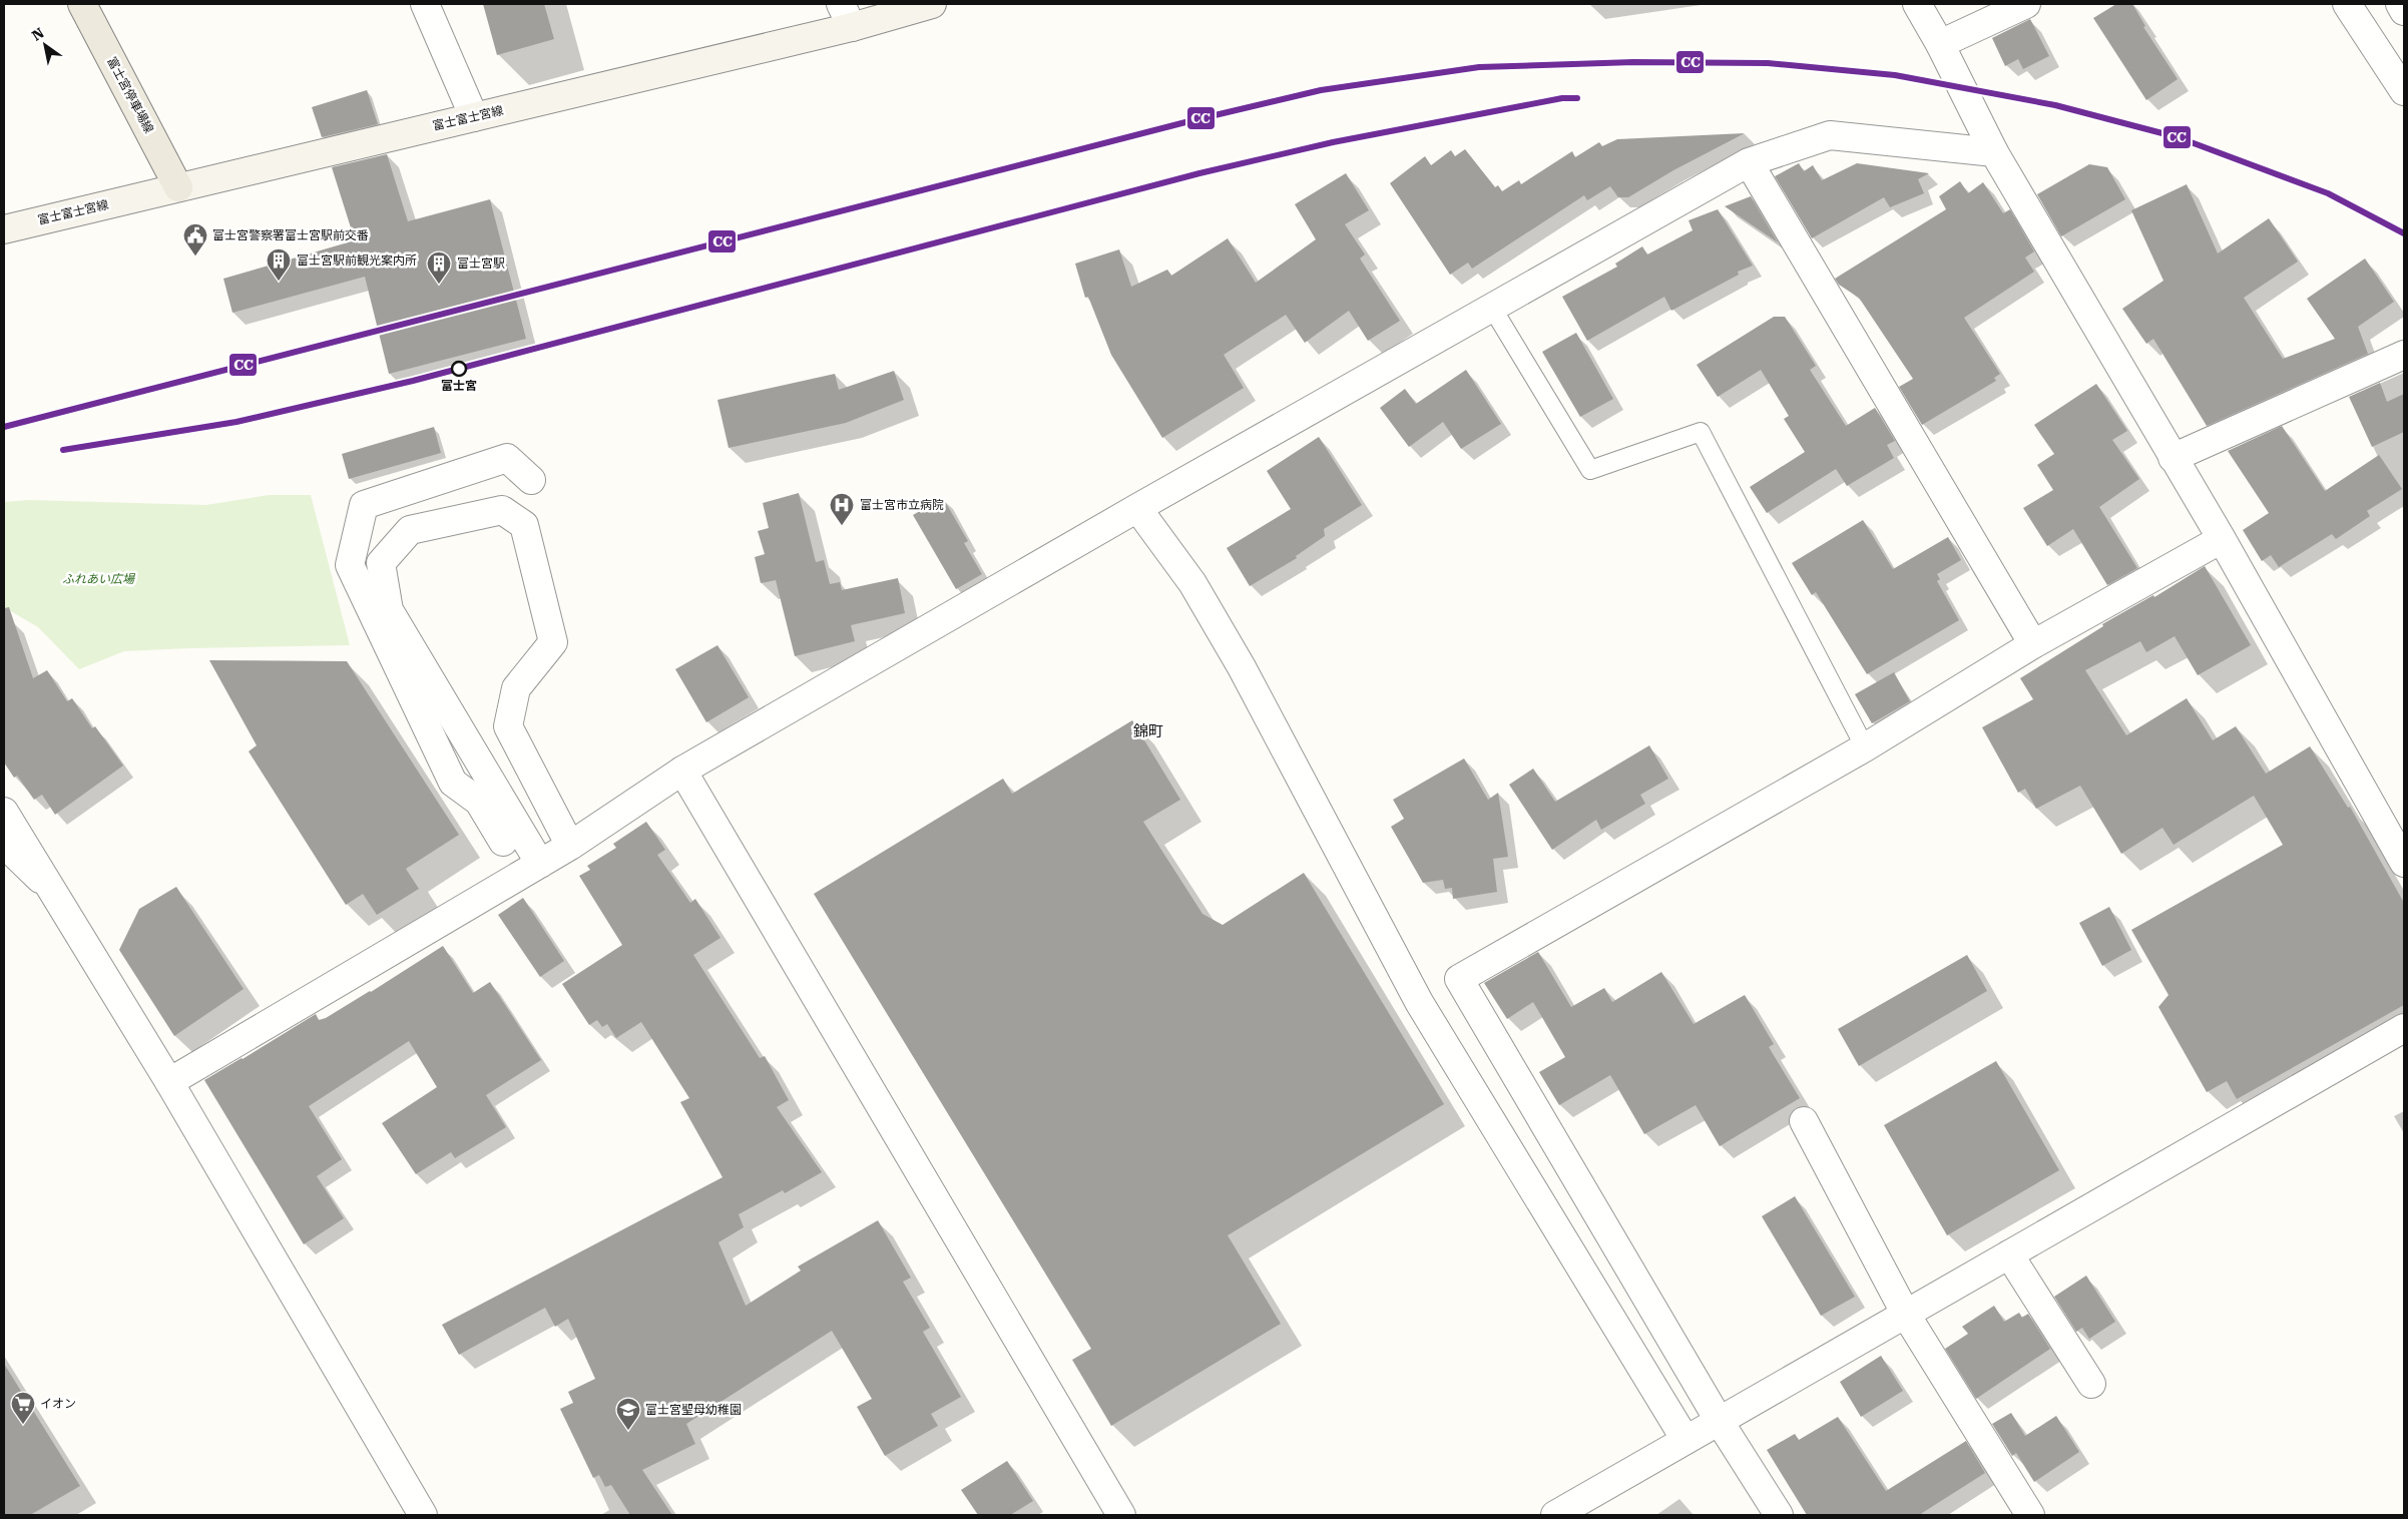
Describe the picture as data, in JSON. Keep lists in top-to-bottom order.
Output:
{
  "streets": {
    "main road": ["富士宮停車場線", "富士富士宮線"]
  },
  "crossings": [
    ["富士宮停車場線", "富士富士宮線"]
  ],
  "districts": ["錦町"],
  "parks": ["ふれあい広場"],
  "places": {
    "public building": ["富士宮警察署富士宮駅前交番"],
    "building": ["富士宮駅前観光案内所", "富士宮駅"],
    "other": ["富士宮"],
    "hospital": ["富士宮市立病院"],
    "supermarket": ["イオン"],
    "school or university": ["富士宮聖母幼稚園"]
  },
  "lines": ["transit line CC"],
  "north": "top left"
}
